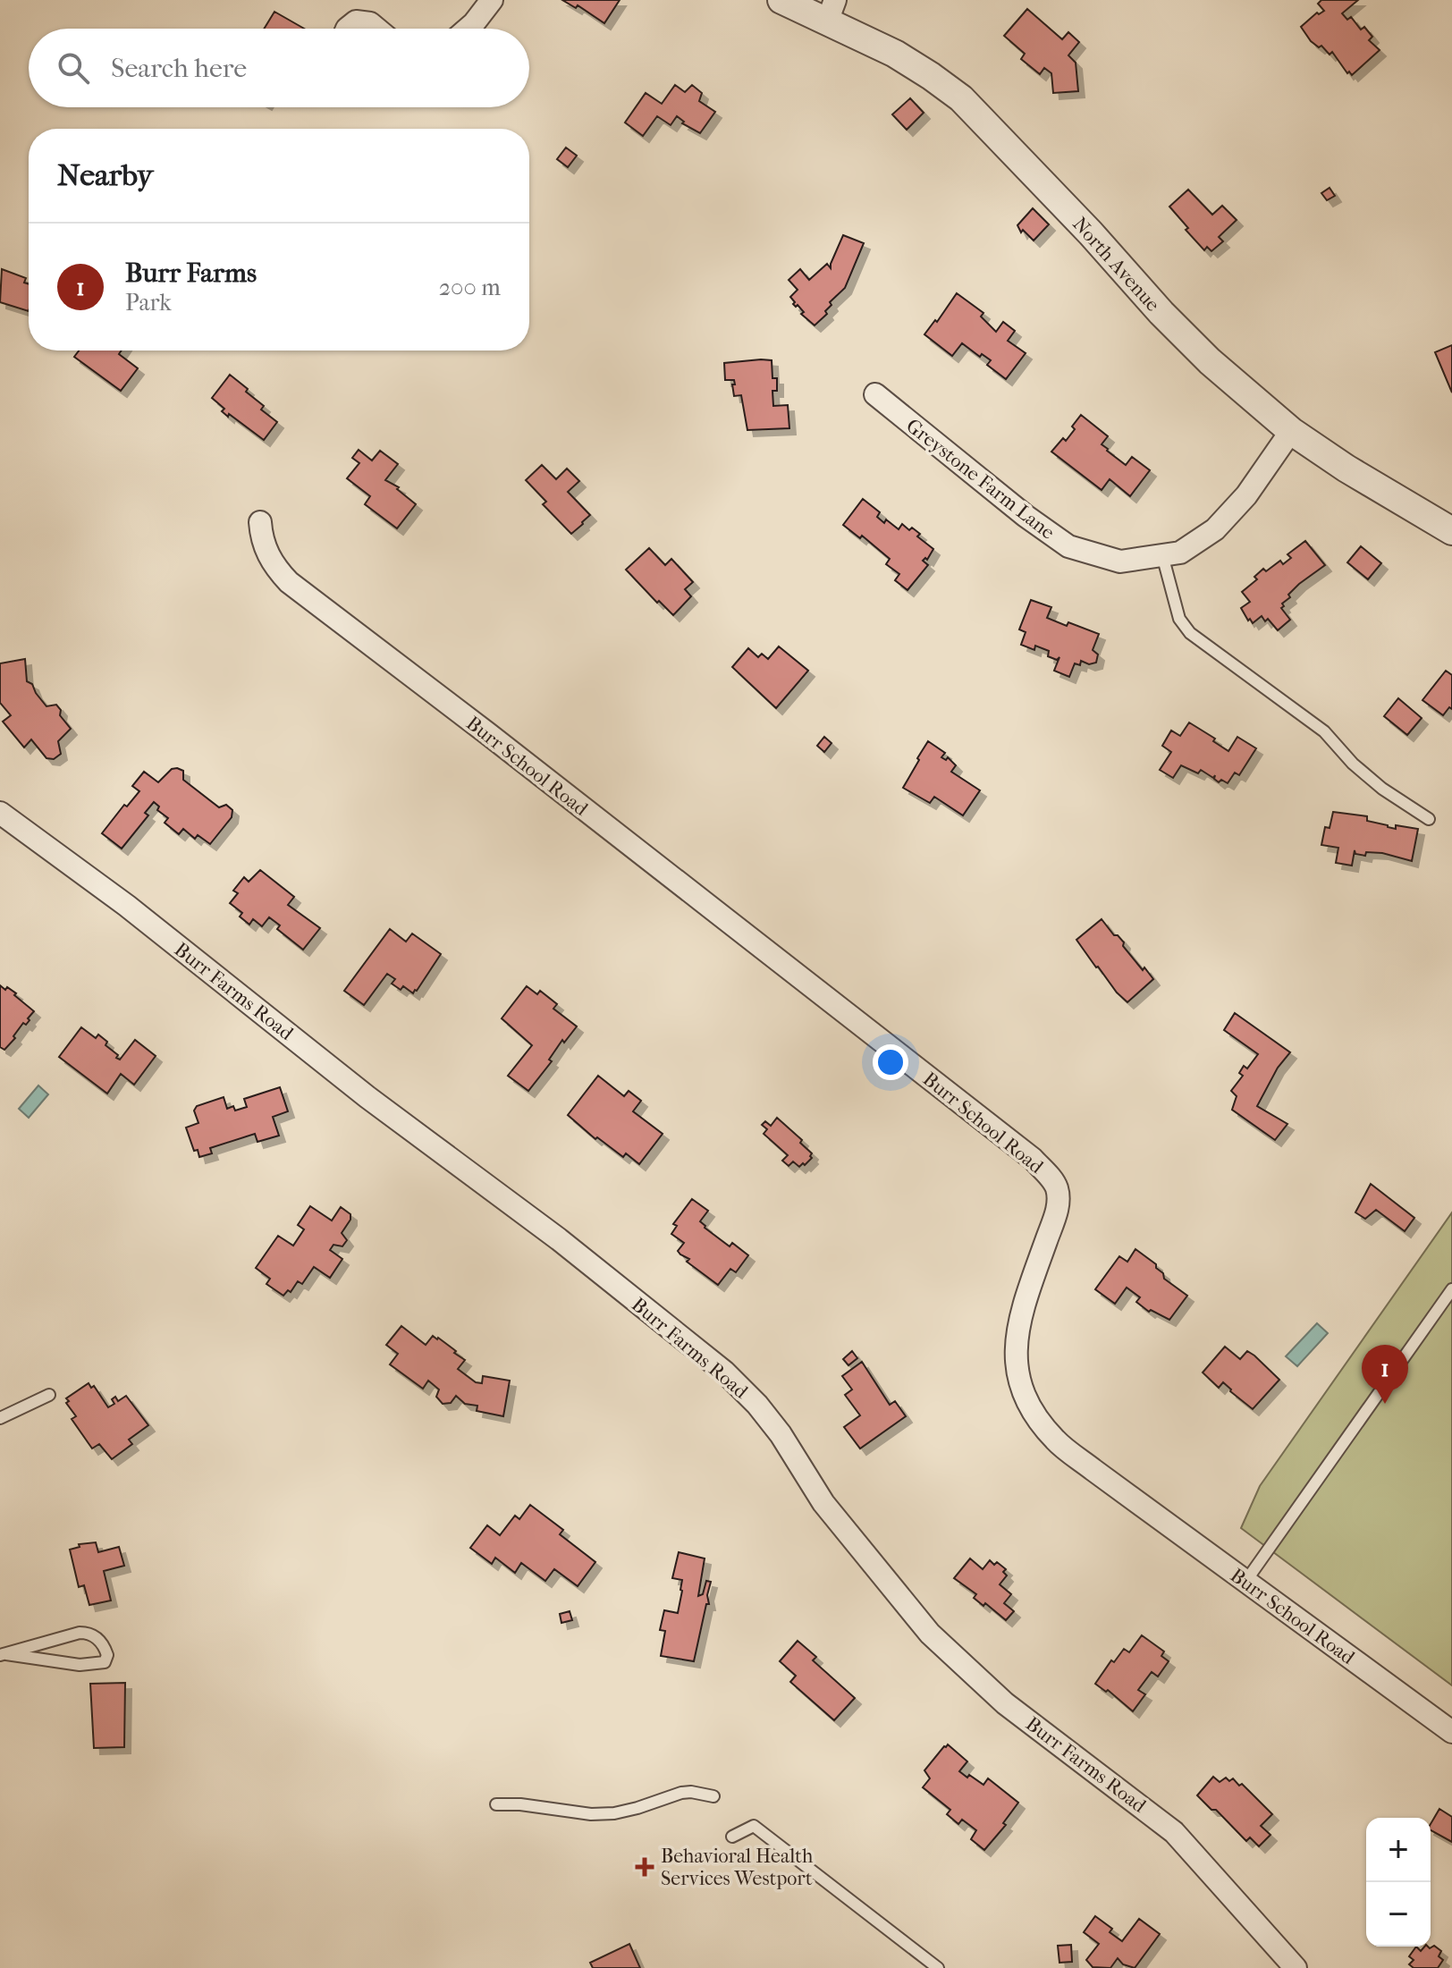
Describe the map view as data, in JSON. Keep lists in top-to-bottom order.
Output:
{
  "streets": {
    "street": [
      "North Avenue",
      "Greystone Farm Lane",
      "Burr School Road",
      "Burr Farms Road"
    ]
  },
  "crossings": [
    ["North Avenue", "Greystone Farm Lane"]
  ],
  "places": {
    "health": ["Behavioral Health Services Westport"]
  },
  "page": {
    "search": "Search here",
    "heading": "Nearby",
    "list": [
      {
        "mark": "1",
        "name": "Burr Farms",
        "note": "Park",
        "value": "200 m"
      }
    ],
    "pins": "1",
    "map_buttons": ["+", "−"]
  }
}
